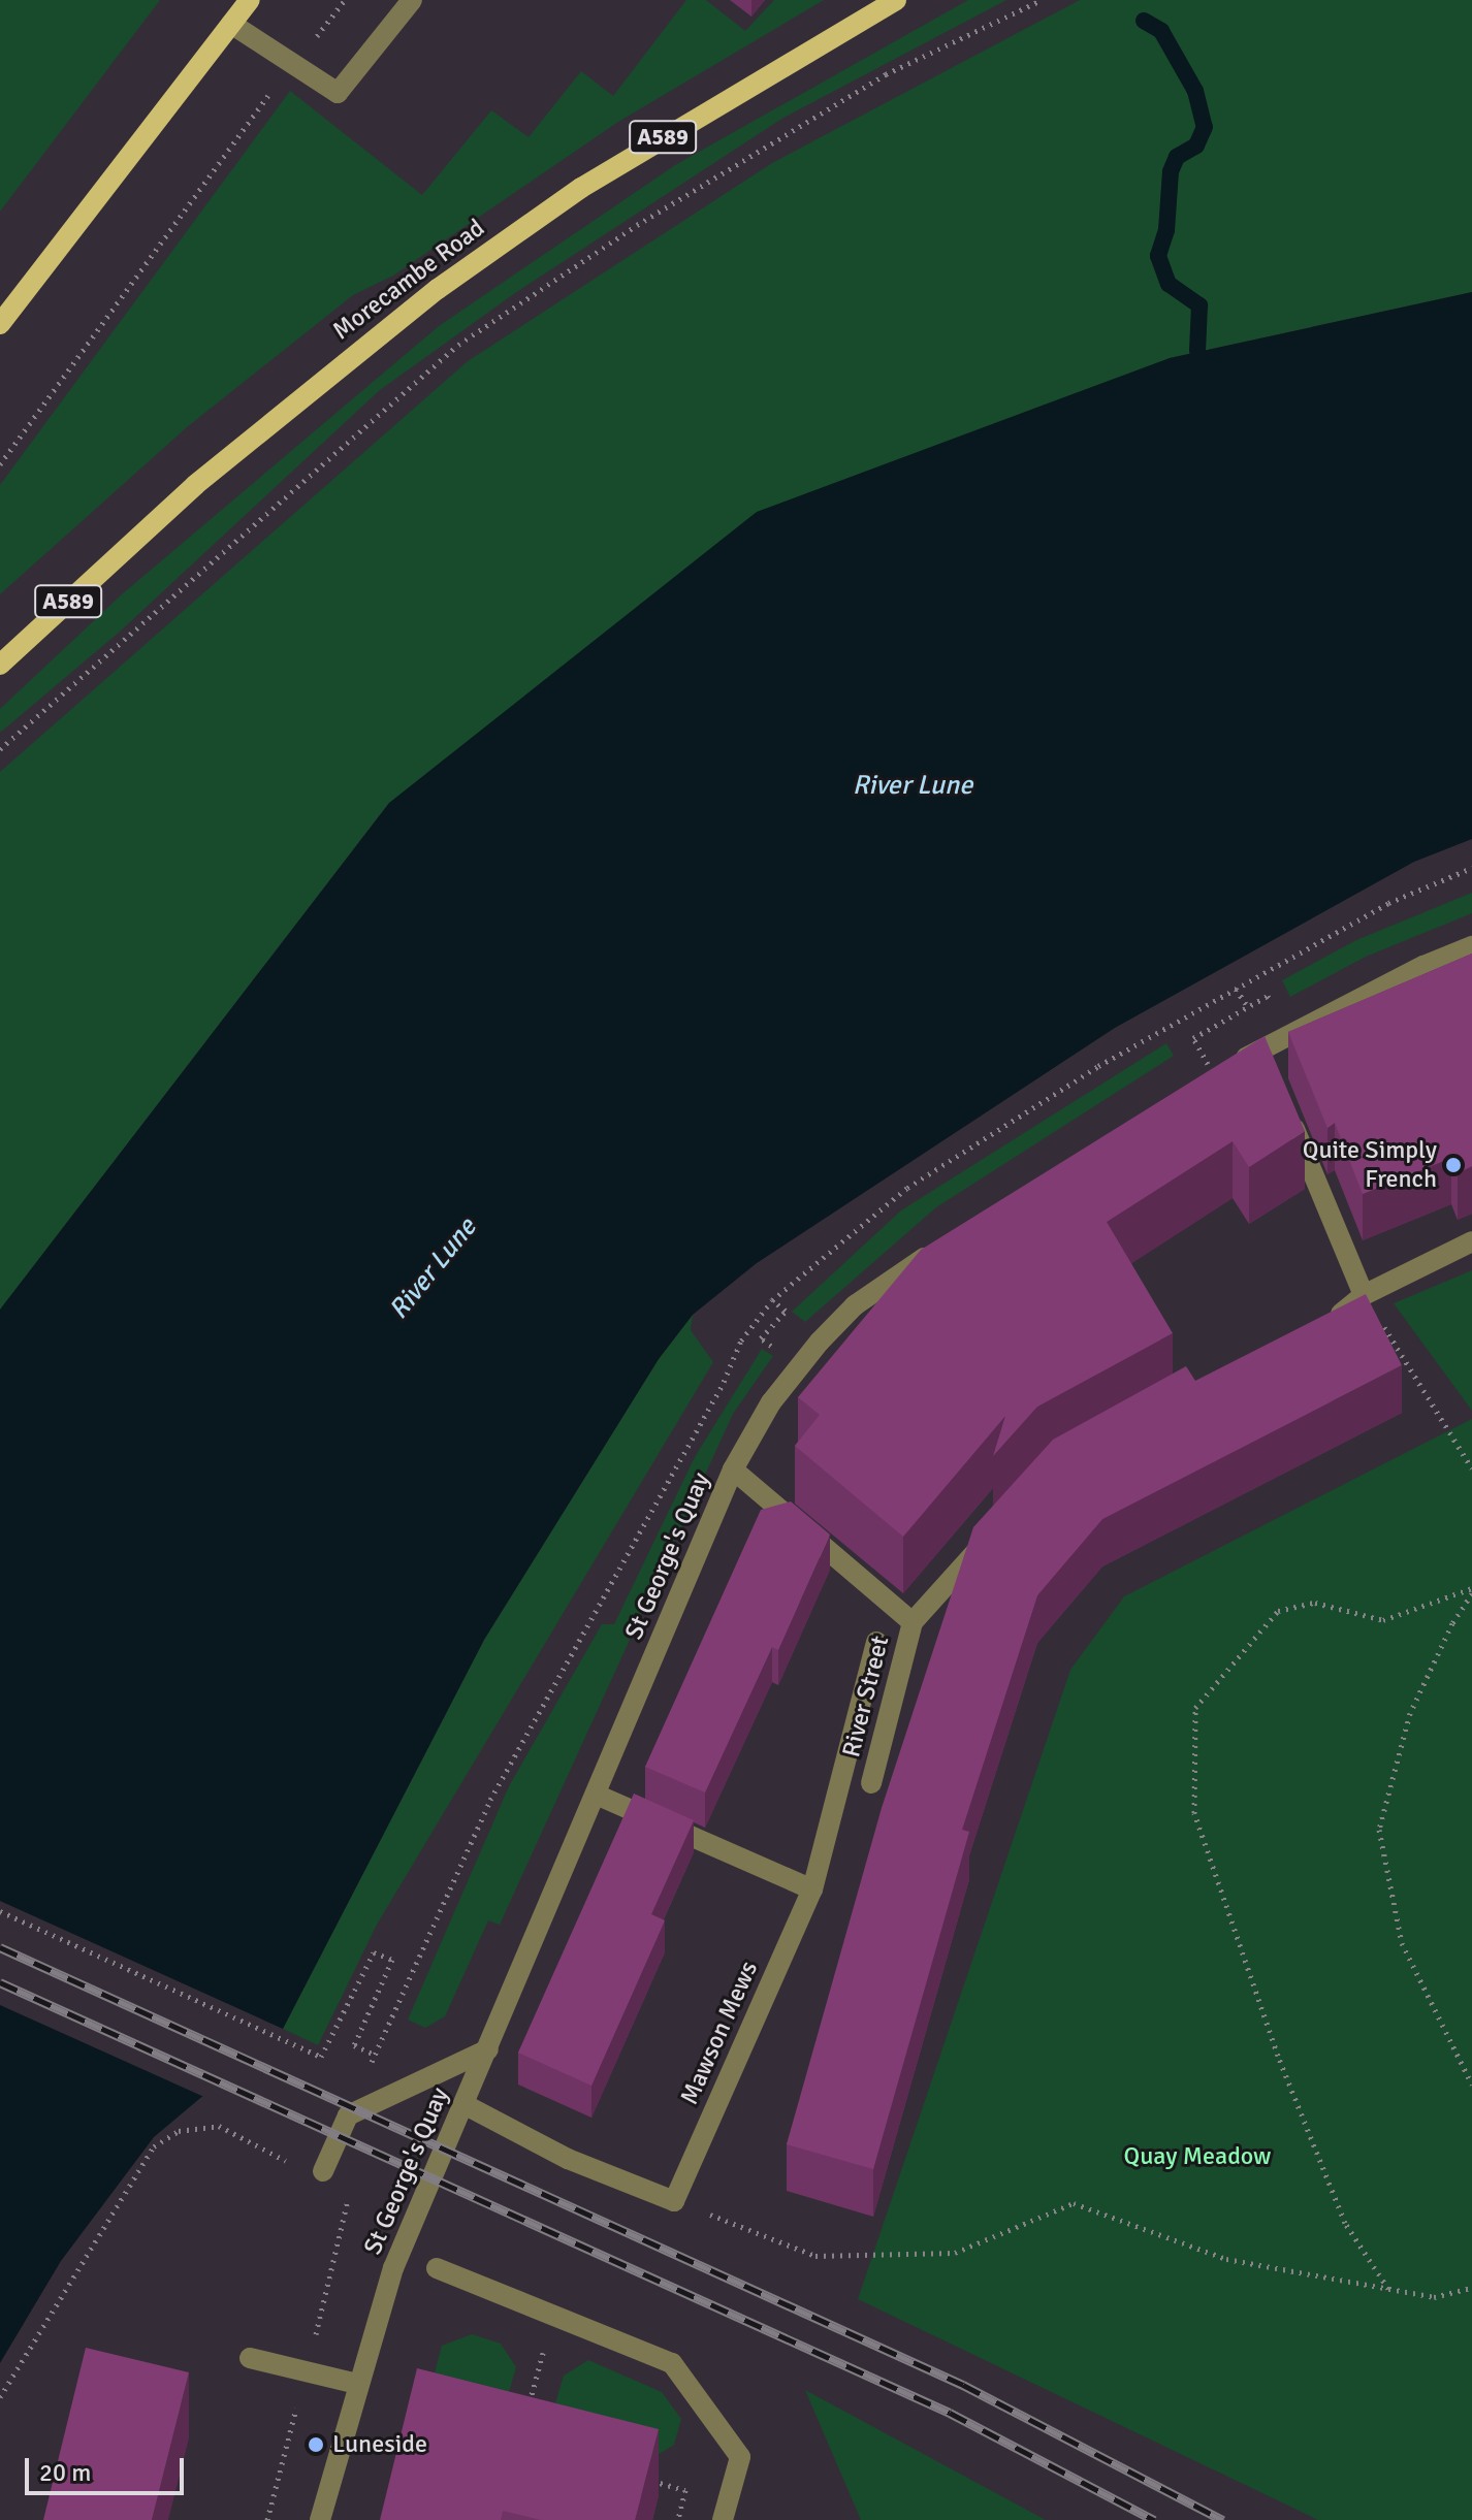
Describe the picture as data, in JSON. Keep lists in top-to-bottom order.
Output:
{
  "streets": {
    "main road": ["A589", "Morecambe Road"],
    "street": ["St George's Quay", "River Street", "Mawson Mews"]
  },
  "crossings": [
    ["St George's Quay", "River Street"]
  ],
  "water": ["River Lune"],
  "parks": ["Quay Meadow"],
  "places": ["Quite Simply French", "Luneside"],
  "scale_bar": "20 m"
}
